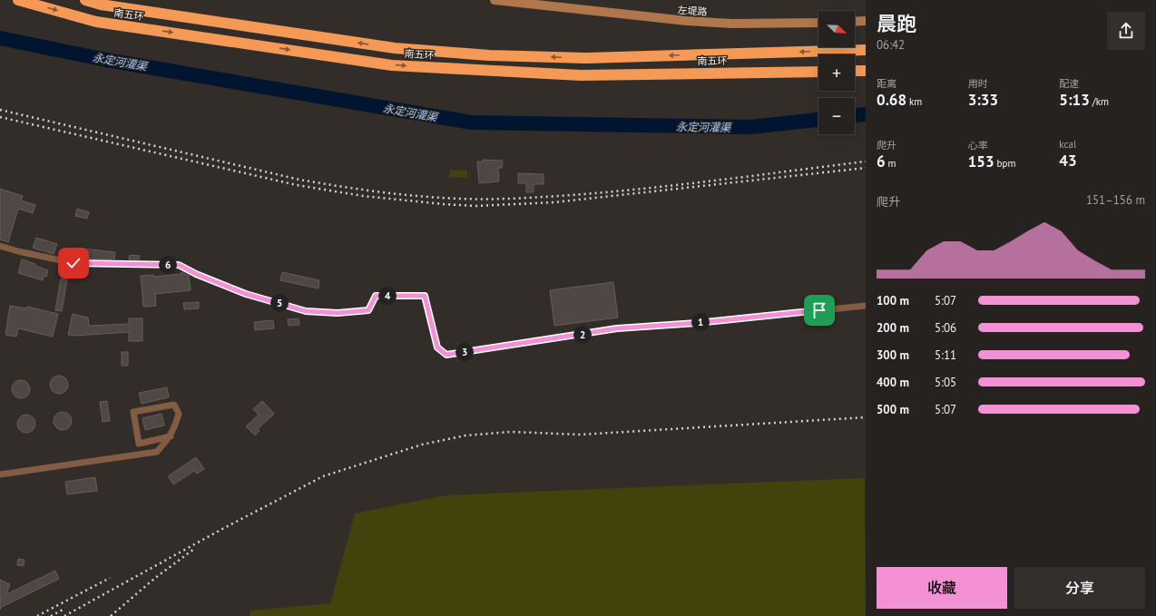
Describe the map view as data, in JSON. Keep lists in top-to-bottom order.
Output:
{
  "streets": {
    "highway": ["南五环"],
    "main road": ["左堤路"]
  },
  "water": ["永定河灌渠"],
  "north": "bottom right",
  "page": {
    "heading": ["晨跑", "06:42"],
    "map_buttons": ["+", "−"],
    "stats": [
      ["距离", "0.68 km"],
      ["用时", "3:33"],
      ["配速", "5:13 /km"],
      ["爬升", "6 m"],
      ["心率", "153 bpm"],
      ["kcal", "43"]
    ],
    "chart": ["爬升", "151–156 m"],
    "pins": [
      "6",
      "4",
      "5",
      "1",
      "2",
      "3"
    ],
    "list": [
      {
        "name": "100 m",
        "note": "5:07"
      },
      {
        "name": "200 m",
        "note": "5:06"
      },
      {
        "name": "300 m",
        "note": "5:11"
      },
      {
        "name": "400 m",
        "note": "5:05"
      },
      {
        "name": "500 m",
        "note": "5:07"
      }
    ],
    "buttons": ["收藏", "分享"]
  }
}
